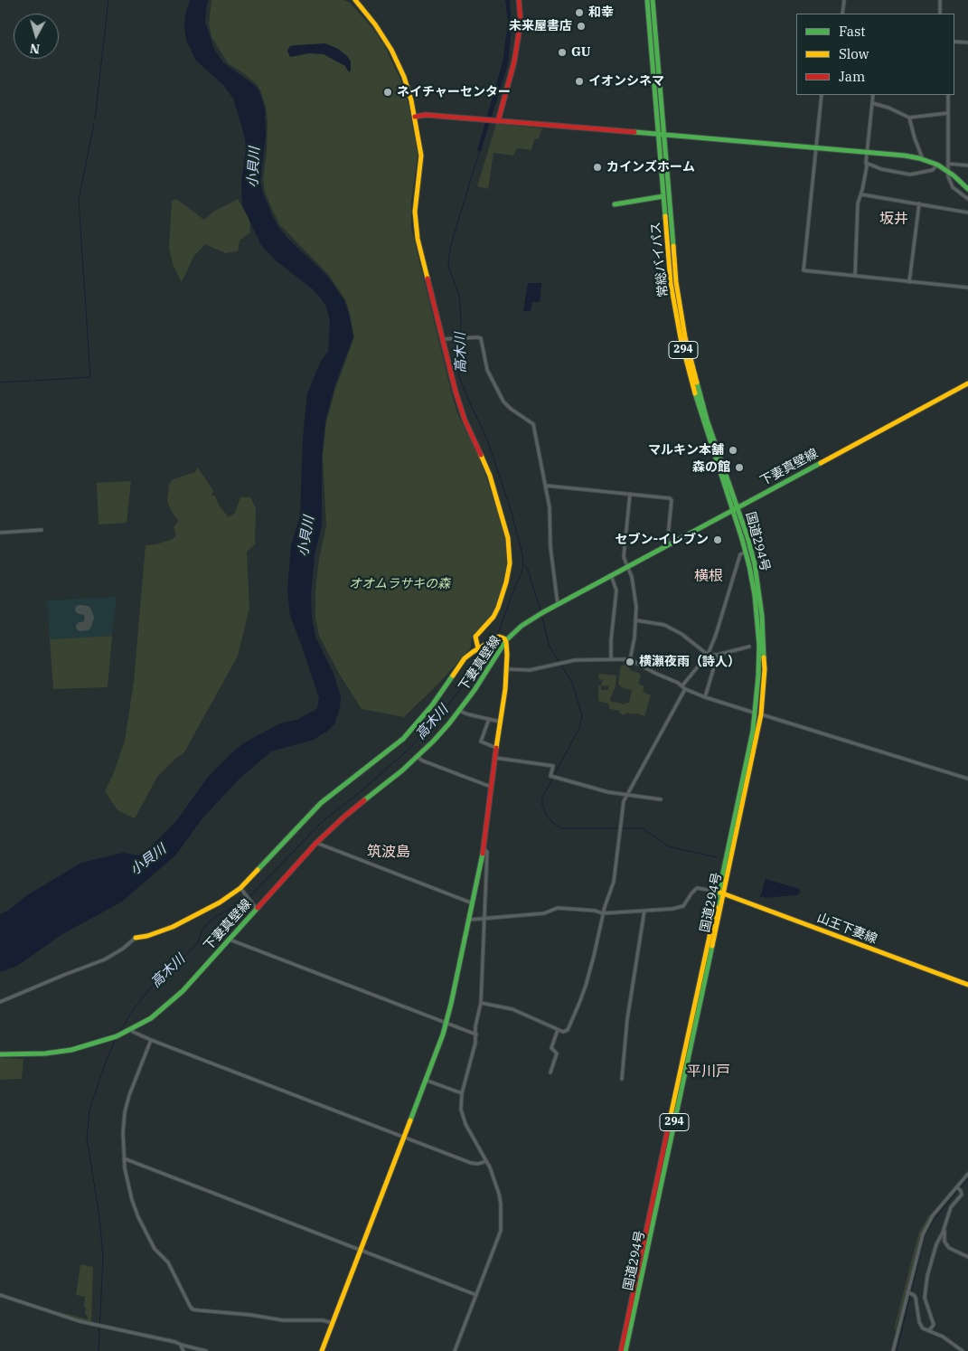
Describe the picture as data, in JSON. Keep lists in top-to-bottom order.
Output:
{
  "streets": {
    "main road": [
      "常総バイパス",
      "294",
      "下妻真壁線",
      "国道294号",
      "山王下妻線"
    ]
  },
  "crossings": [
    ["常総バイパス", "下妻真壁線"],
    ["常総バイパス", "国道294号"],
    ["下妻真壁線", "国道294号"],
    ["国道294号", "山王下妻線"]
  ],
  "districts": [
    "坂井",
    "横根",
    "筑波島",
    "平川戸"
  ],
  "water": ["小貝川", "高木川"],
  "parks": ["オオムラサキの森"],
  "places": [
    "和幸",
    "未来屋書店",
    "GU",
    "イオンシネマ",
    "ネイチャーセンター",
    "カインズホーム",
    "マルキン本舗",
    "森の館",
    "セブン-イレブン",
    "横瀬夜雨（詩人）"
  ],
  "legend": ["Fast", "Slow", "Jam"],
  "north": "bottom"
}
